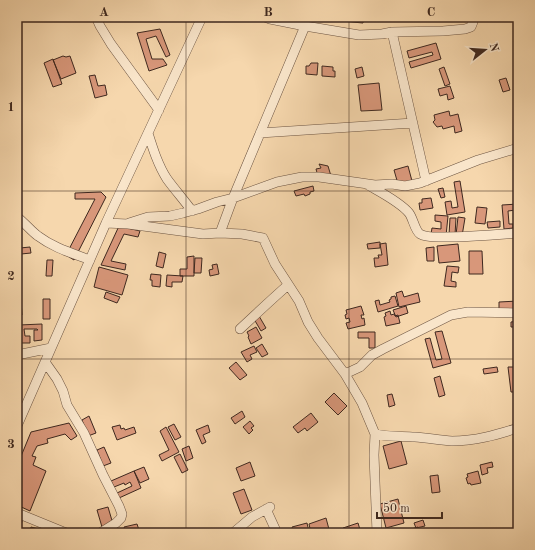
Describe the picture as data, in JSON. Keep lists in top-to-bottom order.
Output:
{
  "scale_bar": "50 m",
  "north": "right",
  "grid": {
    "columns": ["A", "B", "C"],
    "rows": ["1", "2", "3"]
  }
}
